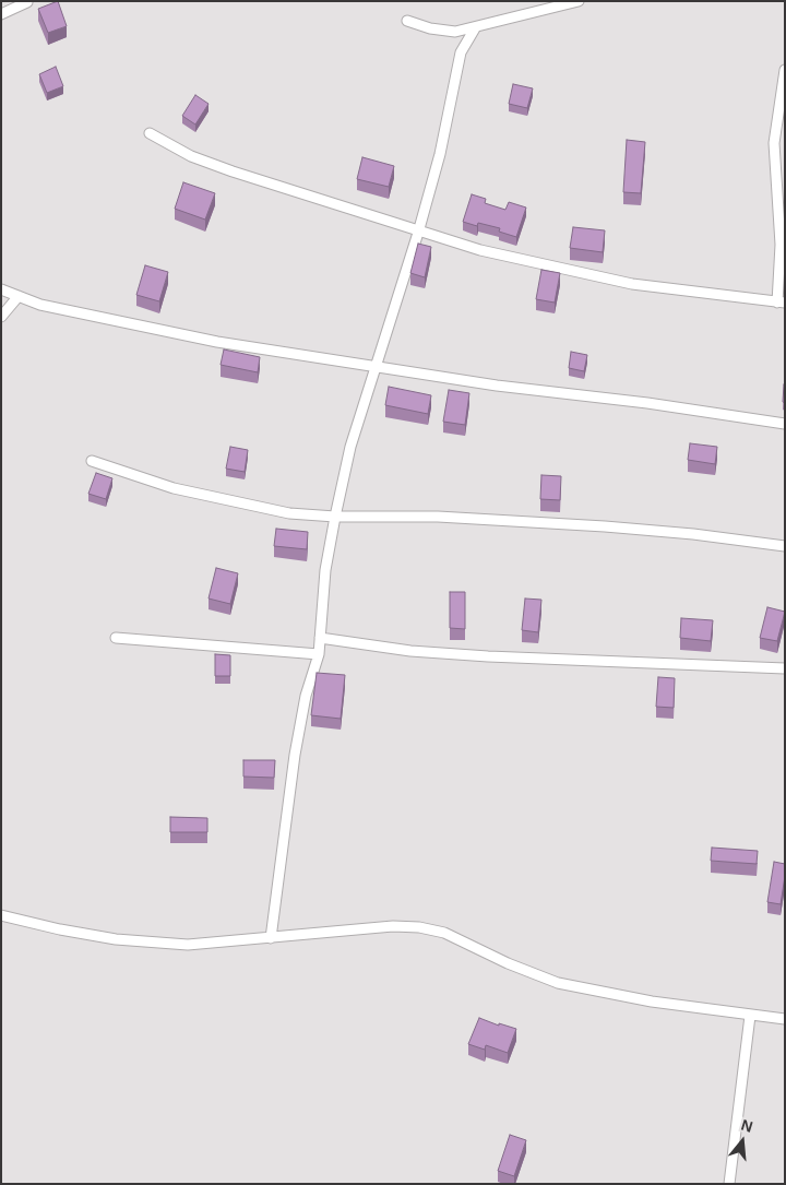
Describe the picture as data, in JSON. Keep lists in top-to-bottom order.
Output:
{
  "north": "top"
}
